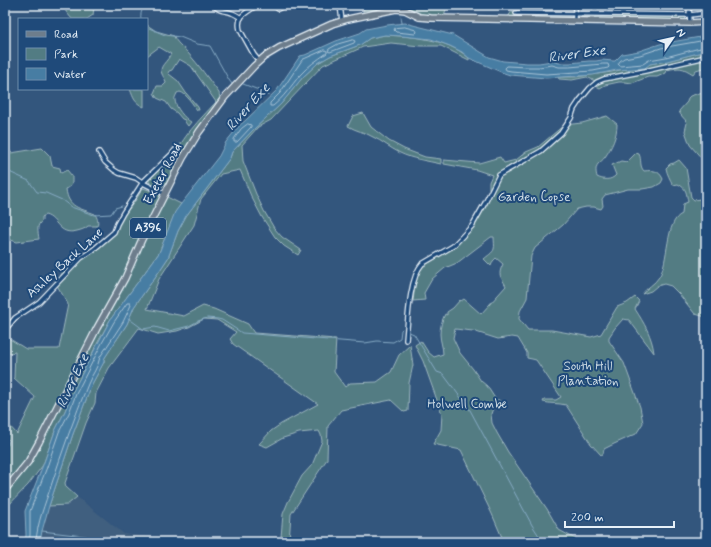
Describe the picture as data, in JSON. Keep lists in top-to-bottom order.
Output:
{
  "streets": {
    "main road": ["Exeter Road", "A396"],
    "street": ["Ashley Back Lane"]
  },
  "crossings": [
    ["Exeter Road", "A396"],
    ["Exeter Road", "Ashley Back Lane"]
  ],
  "water": ["River Exe"],
  "parks": ["Garden Copse", "South Hill Plantation", "Holwell Combe"],
  "legend": ["Road", "Park", "Water"],
  "scale_bar": "200 m",
  "north": "top right"
}
